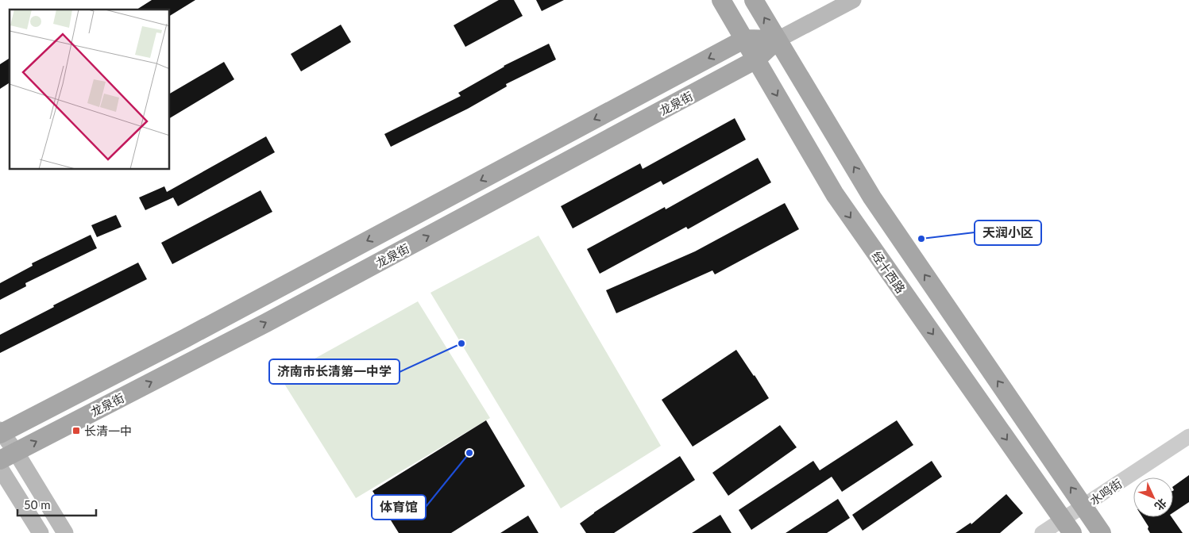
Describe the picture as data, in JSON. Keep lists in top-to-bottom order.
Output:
{
  "streets": {
    "main road": ["龙泉街", "经十西路"],
    "street": ["水鸣街"]
  },
  "crossings": [
    ["龙泉街", "经十西路"],
    ["经十西路", "水鸣街"]
  ],
  "places": {
    "other": ["天润小区", "济南市长清第一中学", "体育馆"],
    "transit": ["长清一中"]
  },
  "scale_bar": "50 m",
  "north": "bottom right"
}
